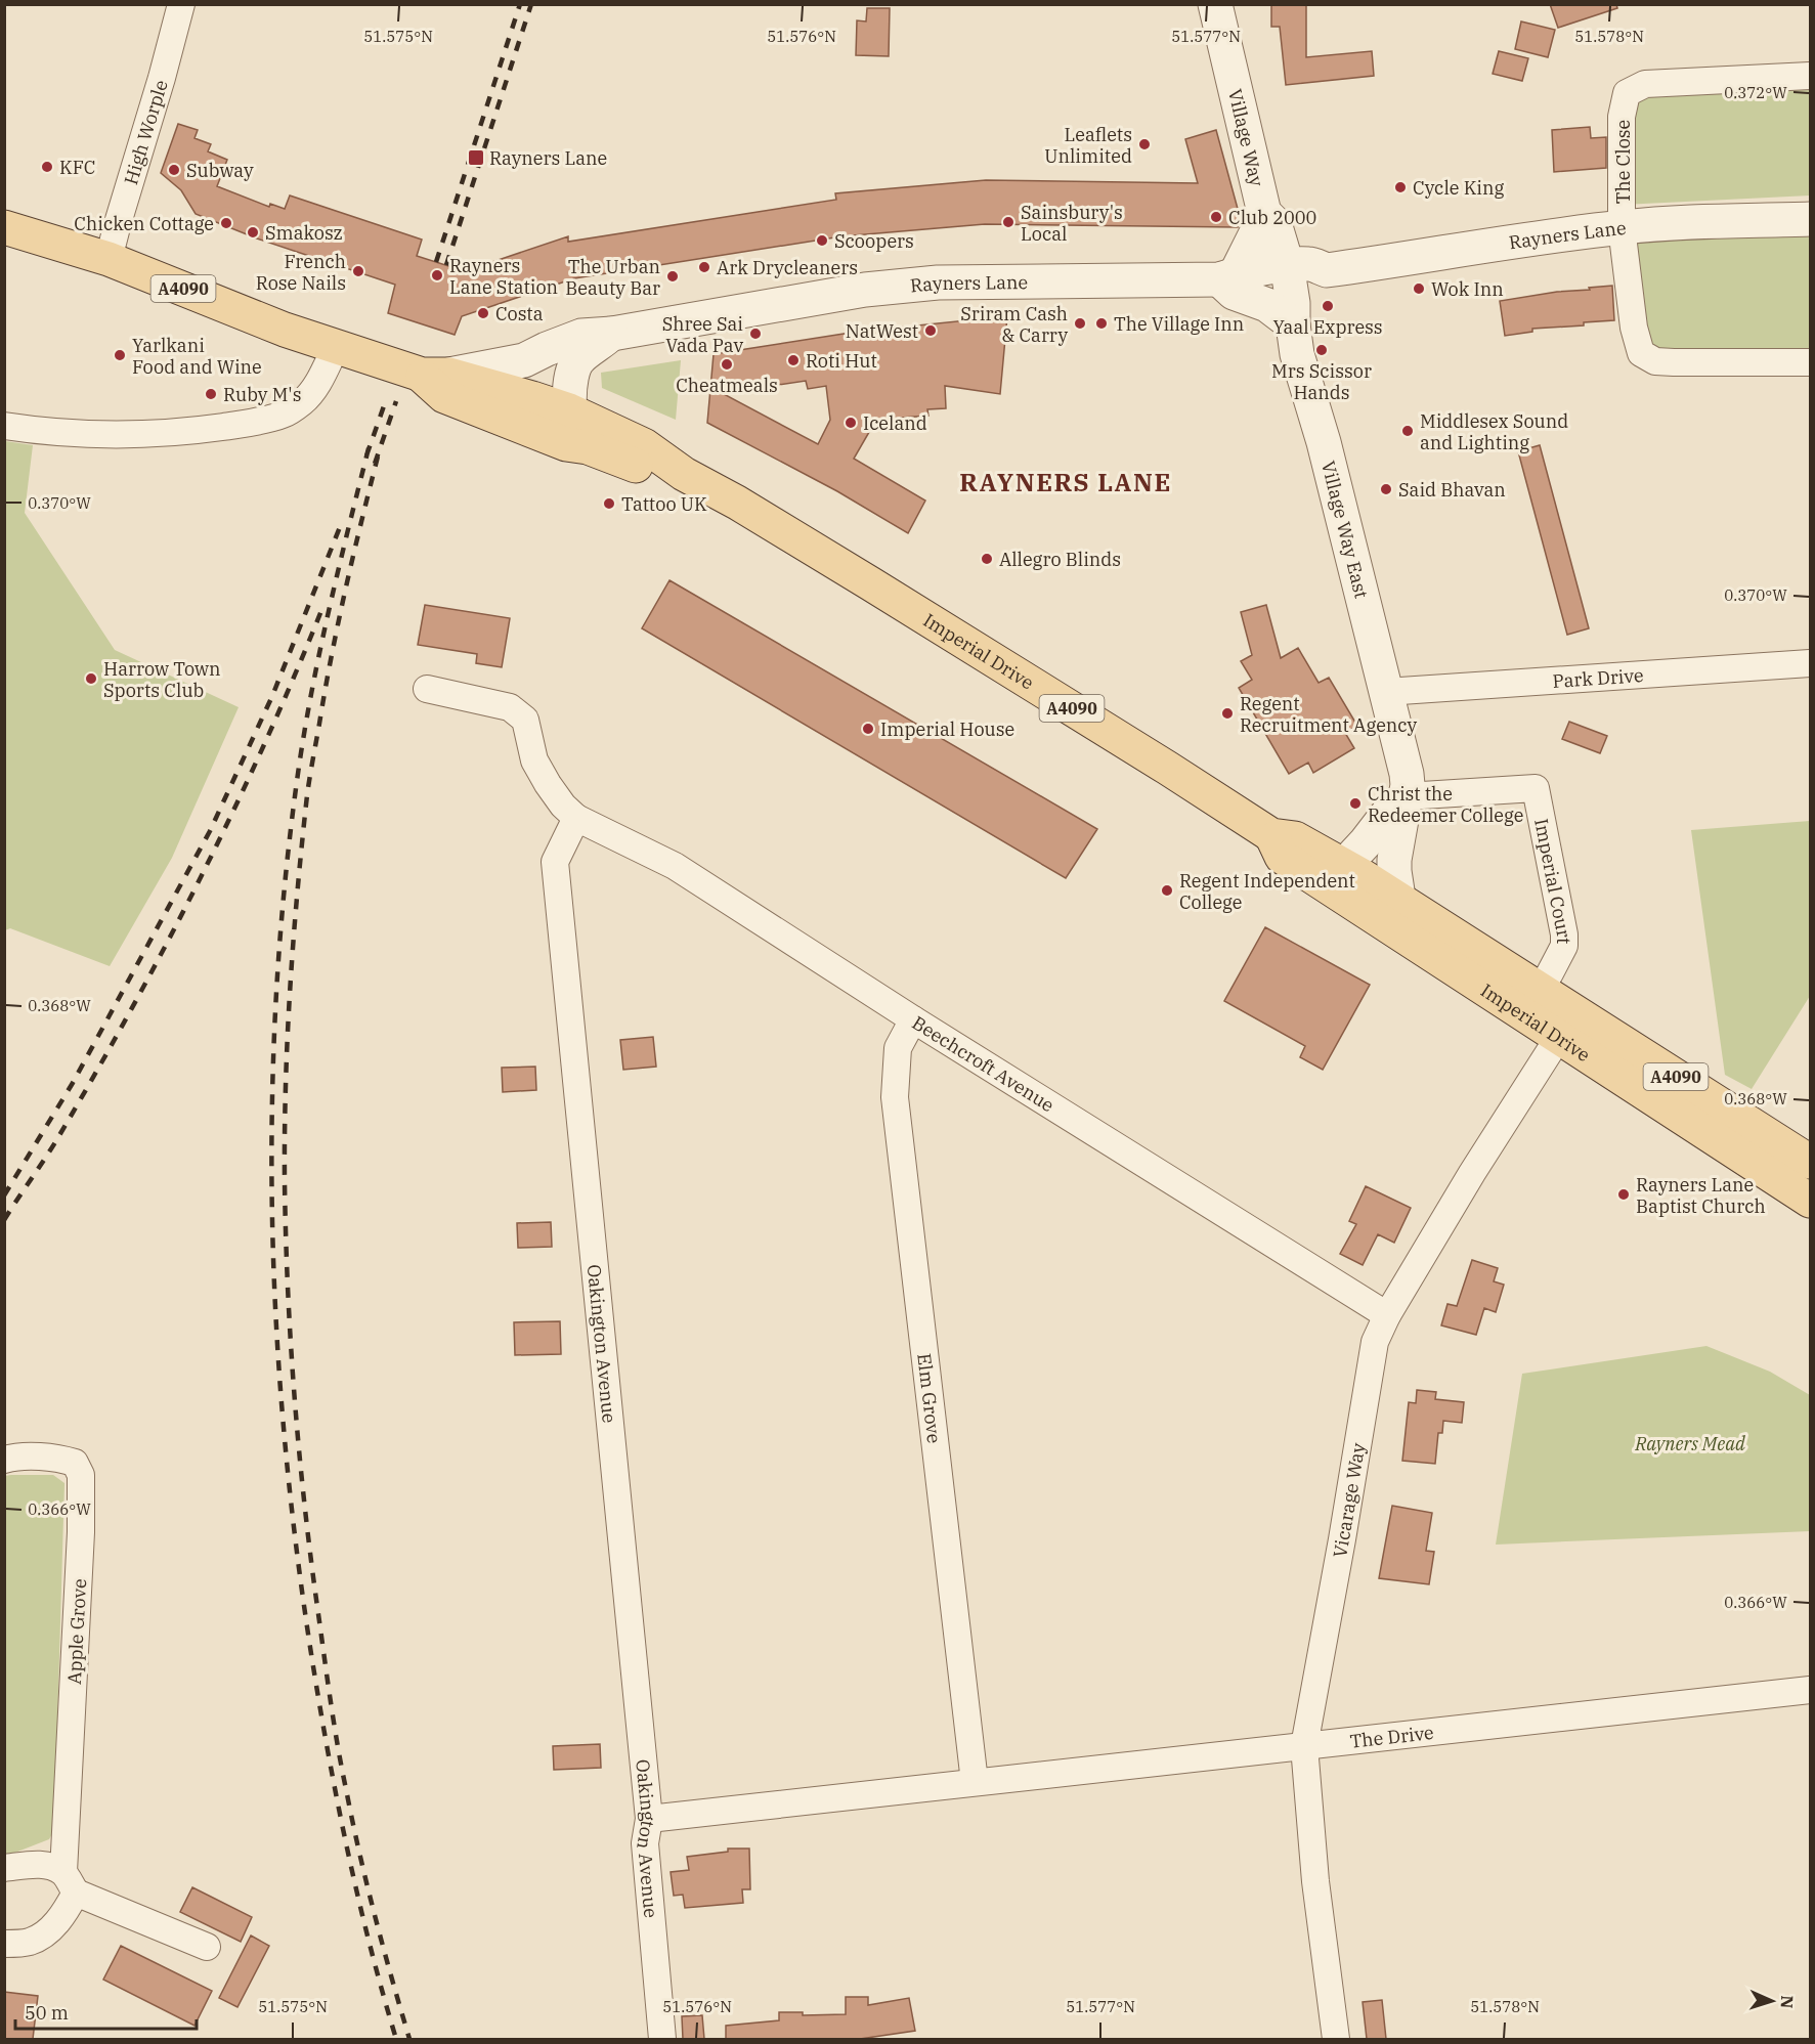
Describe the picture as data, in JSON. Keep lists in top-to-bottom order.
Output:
{
  "streets": {
    "main road": ["A4090", "Imperial Drive"],
    "street": [
      "High Worple",
      "Village Way",
      "The Close",
      "Rayners Lane",
      "Village Way East",
      "Park Drive",
      "Imperial Court",
      "Beechcroft Avenue",
      "Oakington Avenue",
      "Elm Grove",
      "Vicarage Way",
      "Apple Grove",
      "The Drive"
    ]
  },
  "crossings": [
    ["High Worple", "A4090"],
    ["Village Way", "Rayners Lane"],
    ["Village Way", "Village Way East"],
    ["The Close", "Rayners Lane"],
    ["Rayners Lane", "A4090"],
    ["Rayners Lane", "Village Way East"],
    ["Rayners Lane", "Imperial Drive"],
    ["A4090", "Imperial Drive"],
    ["Village Way East", "Imperial Drive"],
    ["Village Way East", "Park Drive"],
    ["Village Way East", "Imperial Court"],
    ["Imperial Drive", "Imperial Court"],
    ["Imperial Drive", "Vicarage Way"],
    ["Beechcroft Avenue", "Oakington Avenue"],
    ["Beechcroft Avenue", "Elm Grove"],
    ["Beechcroft Avenue", "Vicarage Way"],
    ["Oakington Avenue", "The Drive"],
    ["Elm Grove", "The Drive"],
    ["Vicarage Way", "The Drive"]
  ],
  "districts": ["RAYNERS LANE"],
  "parks": ["Rayners Mead"],
  "places": {
    "other": [
      "Leaflets Unlimited",
      "KFC",
      "Subway",
      "Cycle King",
      "Club 2000",
      "Sainsbury's Local",
      "Chicken Cottage",
      "Smakosz",
      "Scoopers",
      "Ark Drycleaners",
      "French Rose Nails",
      "Rayners Lane Station",
      "The Urban Beauty Bar",
      "Wok Inn",
      "Yaal Express",
      "Costa",
      "Sriram Cash & Carry",
      "The Village Inn",
      "NatWest",
      "Shree Sai Vada Pav",
      "Mrs Scissor Hands",
      "Yarlkani Food and Wine",
      "Roti Hut",
      "Cheatmeals",
      "Ruby M's",
      "Iceland",
      "Middlesex Sound and Lighting",
      "Said Bhavan",
      "Tattoo UK",
      "Allegro Blinds",
      "Harrow Town Sports Club",
      "Regent Recruitment Agency",
      "Imperial House",
      "Christ the Redeemer College",
      "Regent Independent College",
      "Rayners Lane Baptist Church"
    ],
    "transit": ["Rayners Lane"]
  },
  "scale_bar": "50 m",
  "north": "right",
  "coordinates": [
    "51.575°N",
    "51.576°N",
    "51.577°N",
    "51.578°N",
    "0.372°W",
    "0.370°W",
    "0.368°W",
    "0.366°W"
  ]
}
